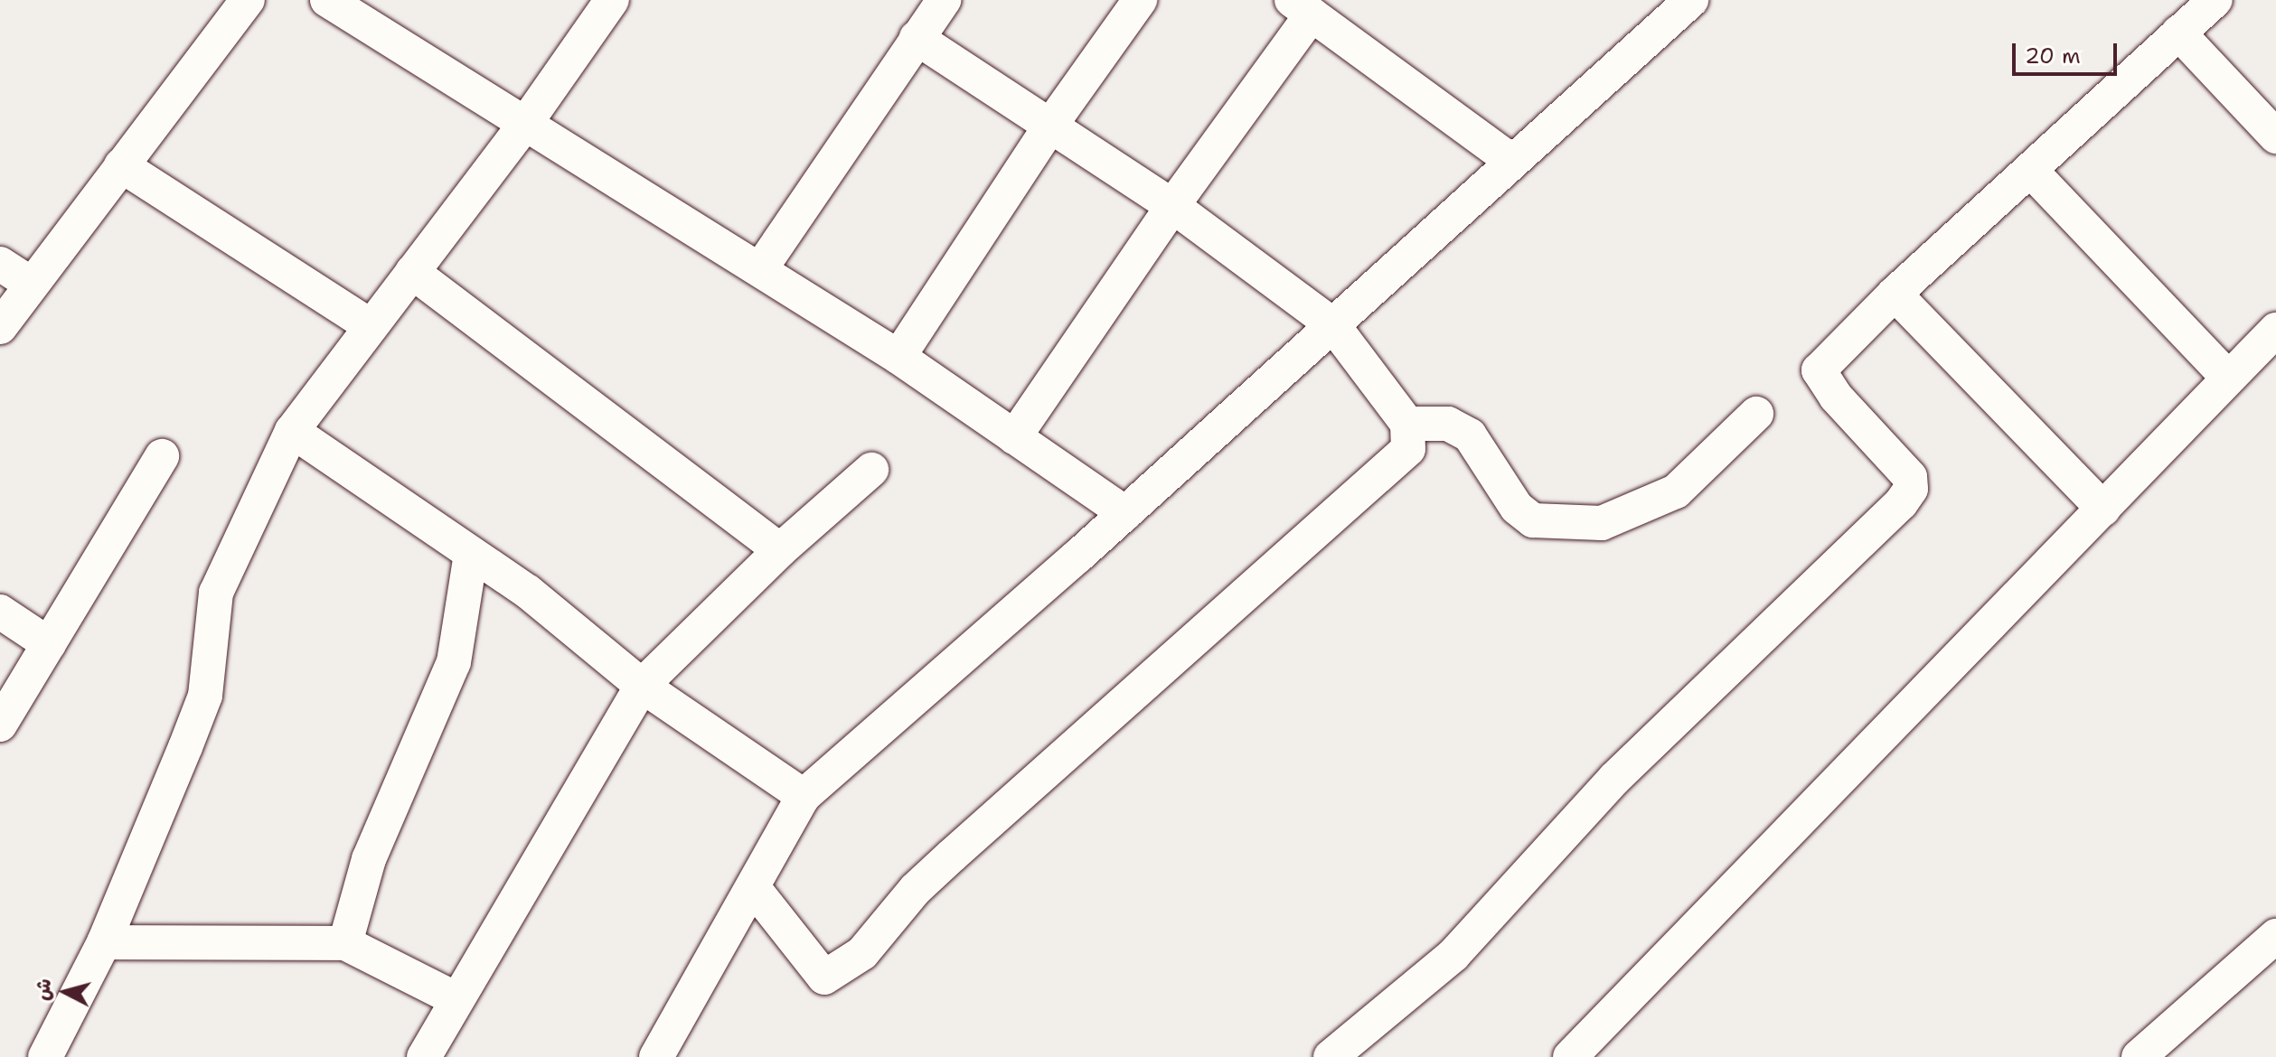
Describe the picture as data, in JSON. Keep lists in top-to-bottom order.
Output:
{
  "scale_bar": "20 m",
  "north": "left"
}
